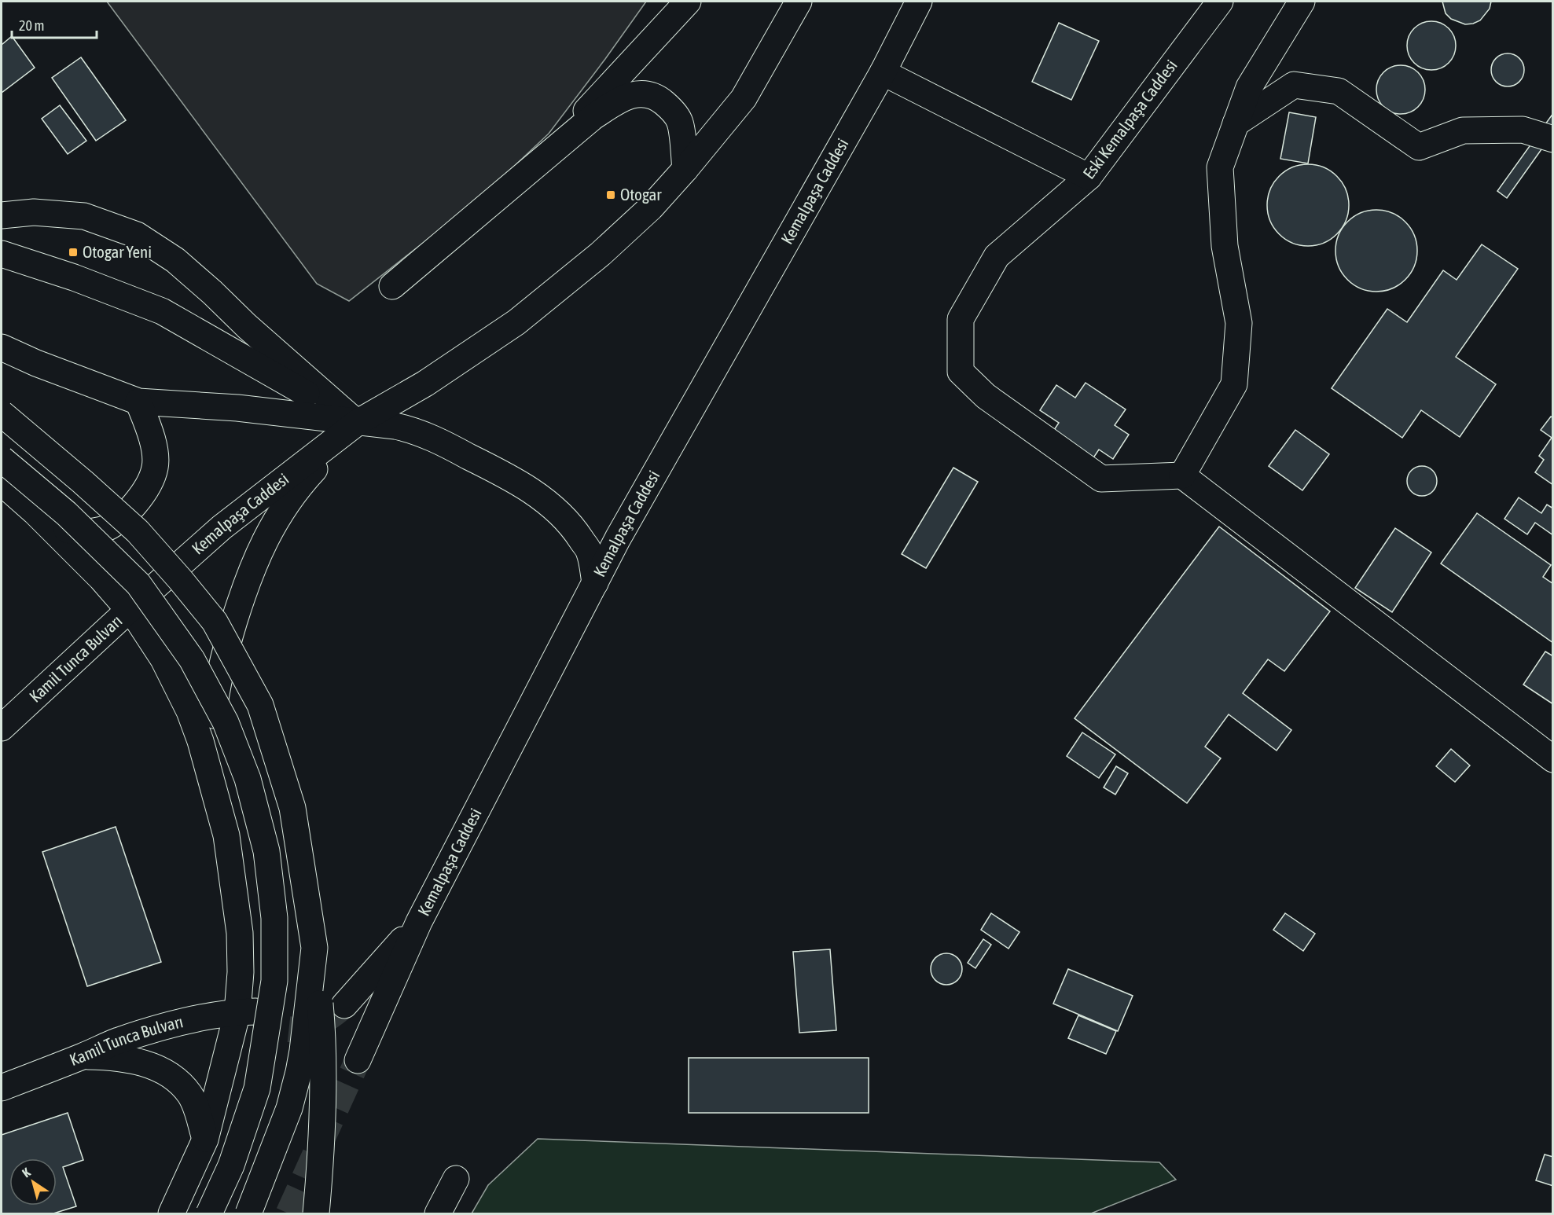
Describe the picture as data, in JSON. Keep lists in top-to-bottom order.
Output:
{
  "streets": {
    "main road": ["Eski Kemalpaşa Caddesi", "Kemalpaşa Caddesi", "Kamil Tunca Bulvarı"]
  },
  "crossings": [
    ["Kemalpaşa Caddesi", "Kamil Tunca Bulvarı"]
  ],
  "places": {
    "transit": ["Otogar", "Otogar Yeni"]
  },
  "scale_bar": "20 m",
  "north": "top left"
}
